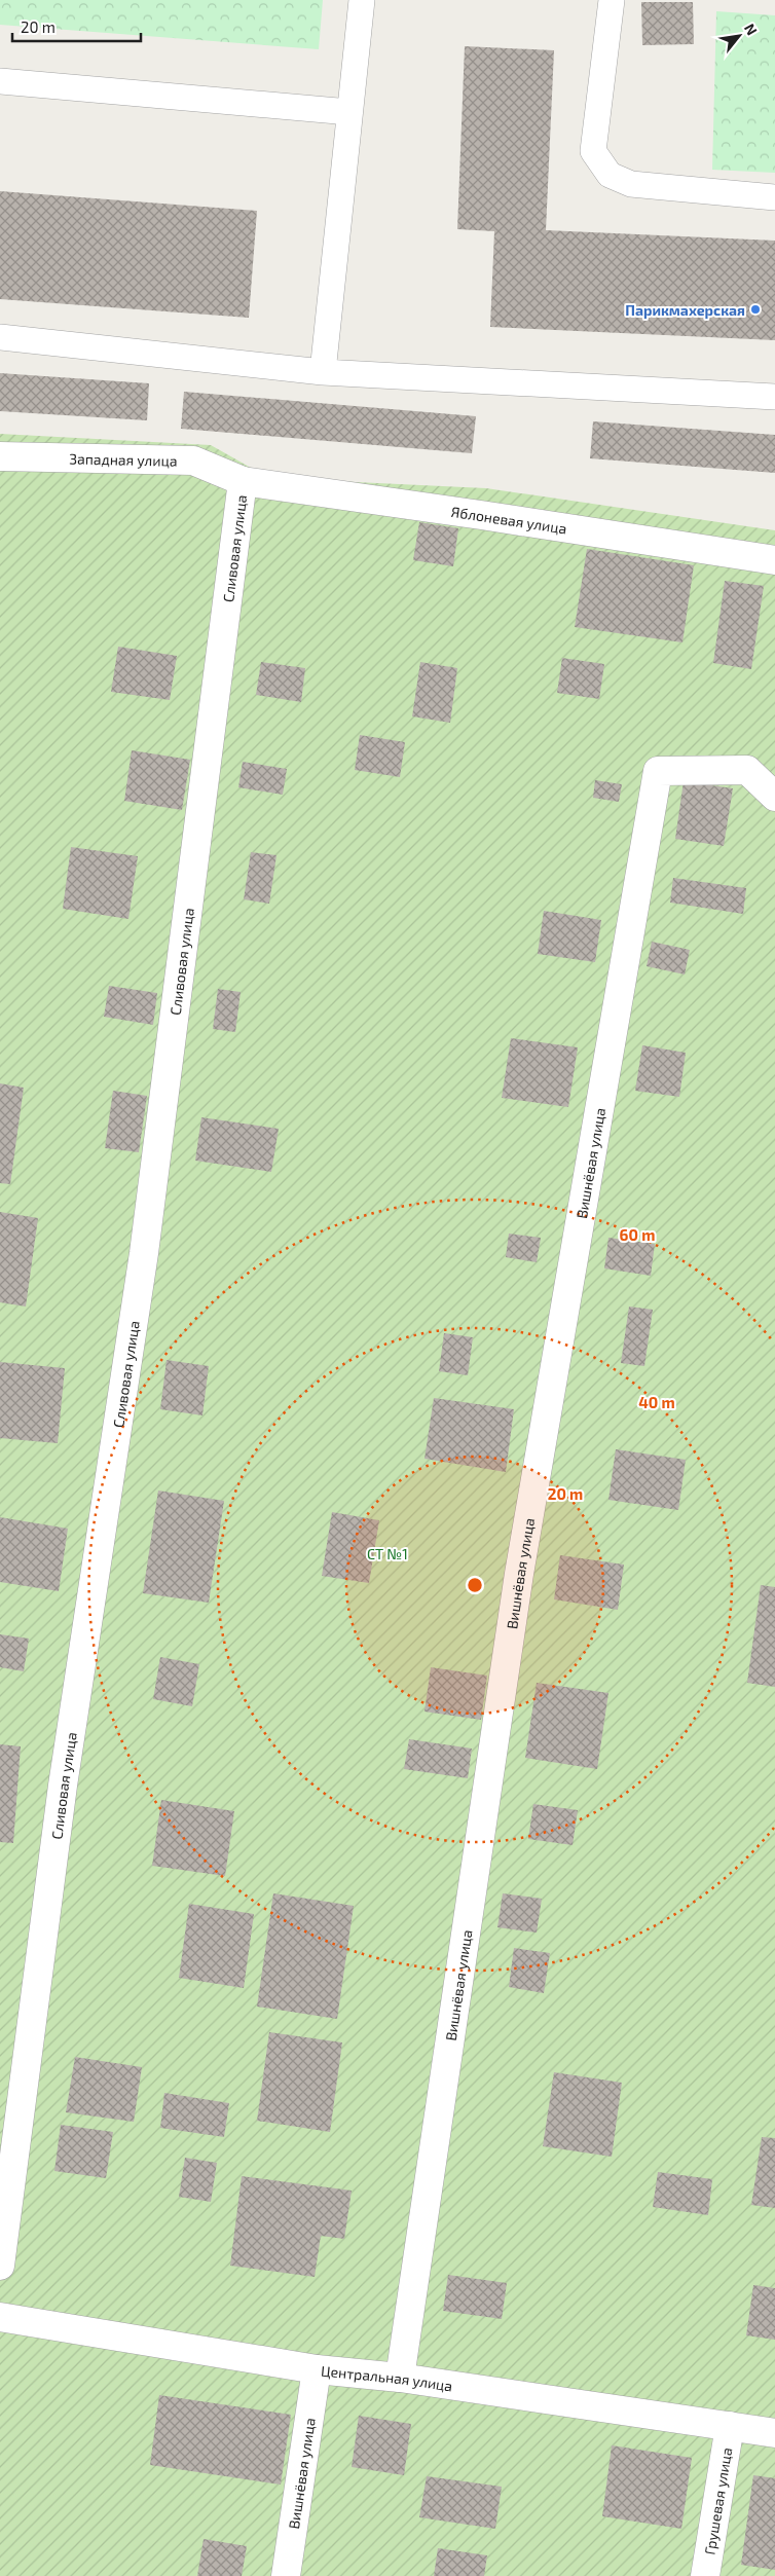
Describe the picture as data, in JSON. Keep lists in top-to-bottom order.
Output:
{
  "streets": {
    "street": [
      "Западная улица",
      "Яблоневая улица",
      "Сливовая улица",
      "Вишнёвая улица",
      "Центральная улица",
      "Грушевая улица"
    ]
  },
  "crossings": [
    ["Западная улица", "Яблоневая улица"],
    ["Западная улица", "Сливовая улица"],
    ["Яблоневая улица", "Сливовая улица"],
    ["Вишнёвая улица", "Центральная улица"],
    ["Центральная улица", "Грушевая улица"]
  ],
  "parks": ["СТ №1"],
  "places": ["Парикмахерская"],
  "scale_bar": "20 m",
  "north": "top right",
  "rings": ["60 m", "40 m", "20 m"]
}
